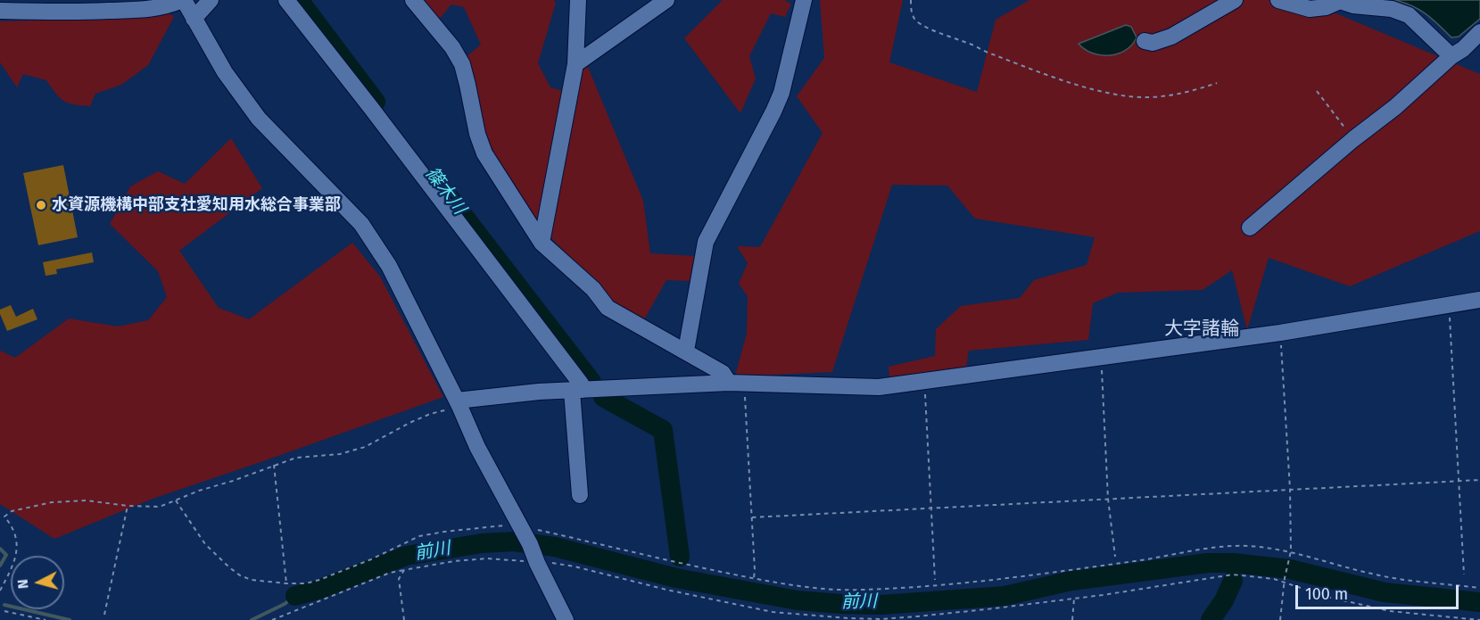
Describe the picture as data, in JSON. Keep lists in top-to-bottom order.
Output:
{
  "districts": ["大字諸輪"],
  "water": ["篠木川", "前川"],
  "places": ["水資源機構中部支社愛知用水総合事業部"],
  "scale_bar": "100 m",
  "north": "left"
}
